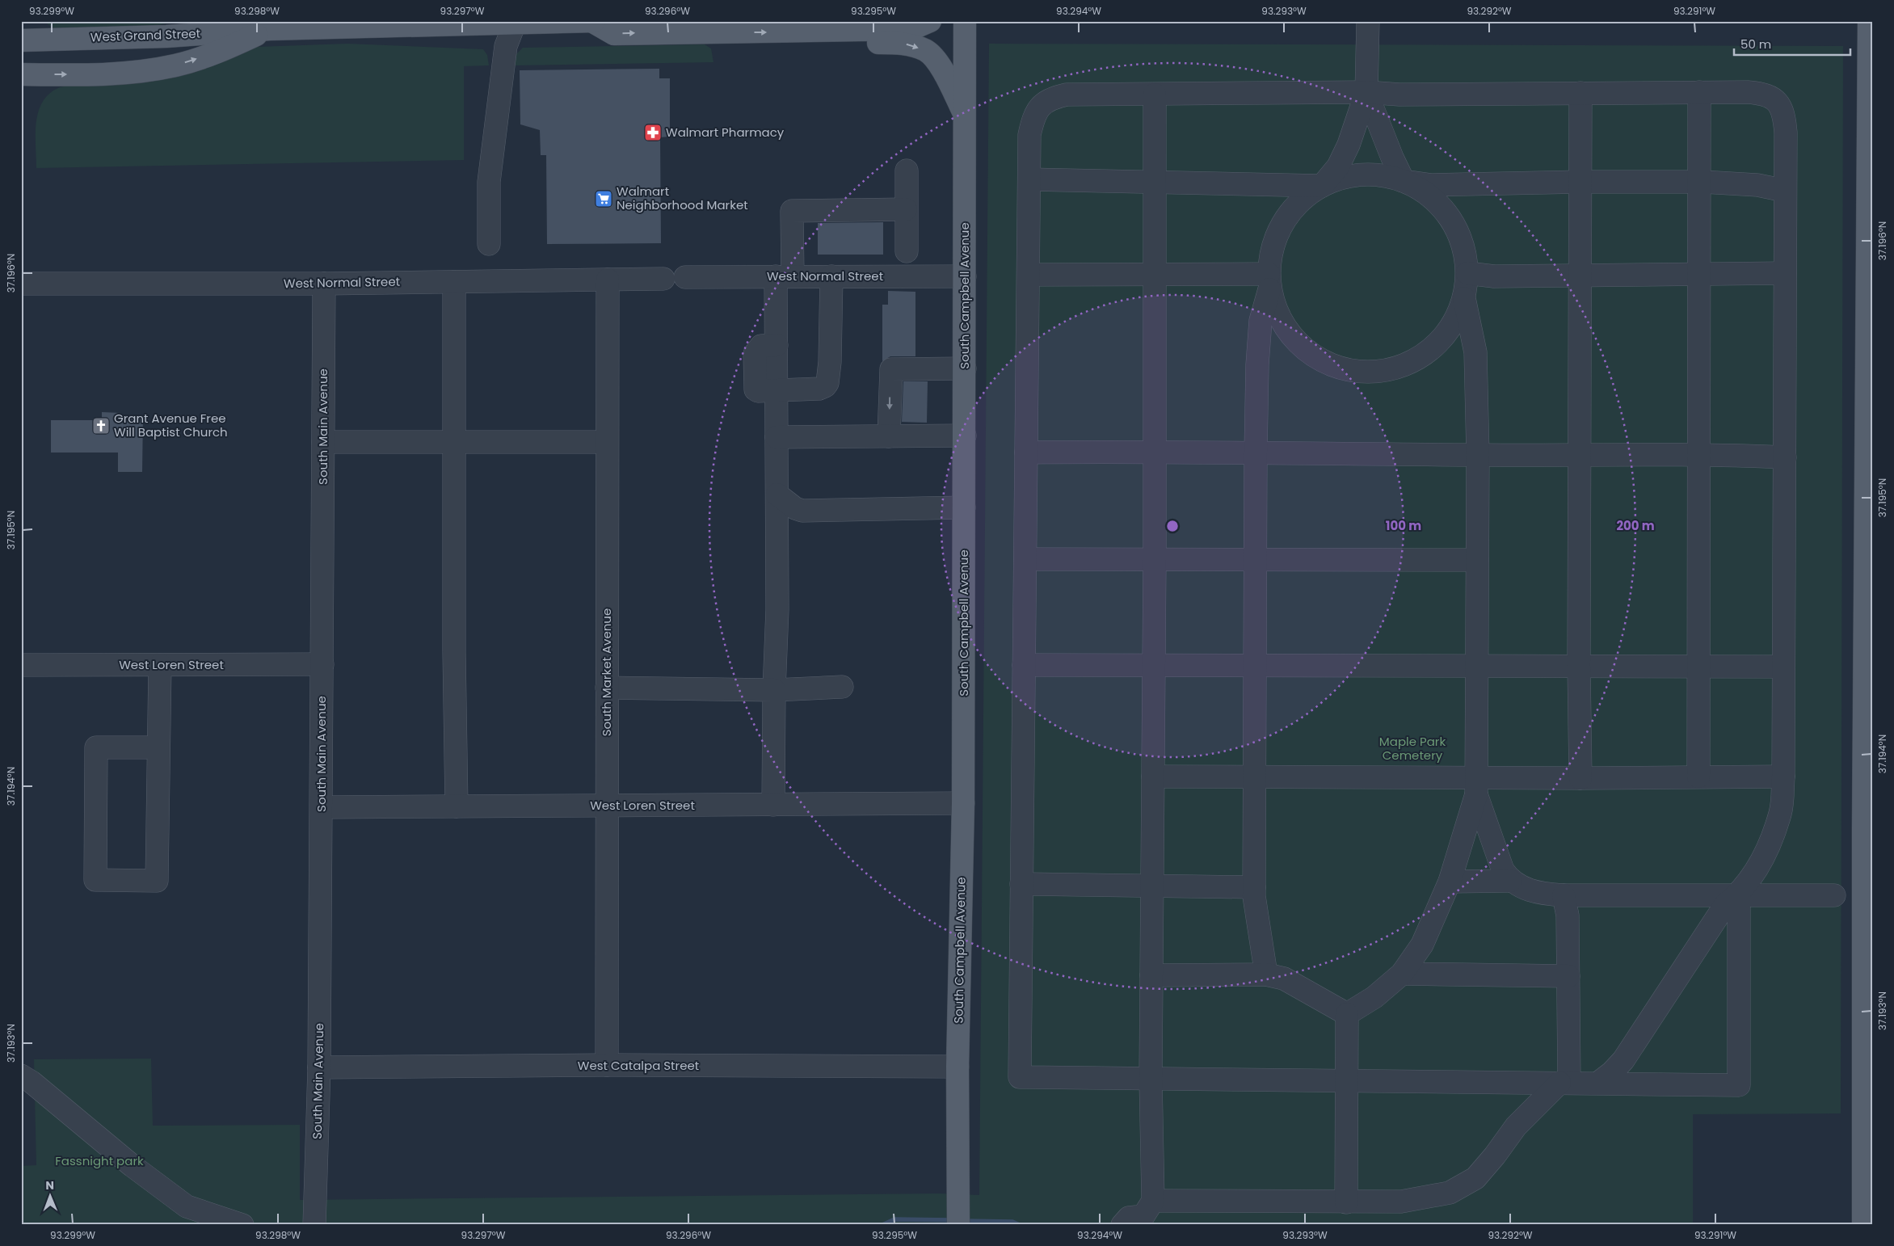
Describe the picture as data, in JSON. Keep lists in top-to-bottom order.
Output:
{
  "streets": {
    "main road": ["West Grand Street", "South Campbell Avenue"],
    "street": [
      "West Normal Street",
      "South Main Avenue",
      "West Loren Street",
      "South Market Avenue",
      "West Catalpa Street"
    ]
  },
  "crossings": [
    ["West Normal Street", "South Campbell Avenue"],
    ["West Normal Street", "South Main Avenue"],
    ["West Normal Street", "South Market Avenue"],
    ["South Campbell Avenue", "West Loren Street"],
    ["South Campbell Avenue", "West Catalpa Street"],
    ["South Main Avenue", "West Loren Street"],
    ["South Main Avenue", "West Catalpa Street"],
    ["West Loren Street", "South Market Avenue"],
    ["South Market Avenue", "West Catalpa Street"]
  ],
  "parks": ["Maple Park Cemetery", "Fassnight park"],
  "places": {
    "pharmacy": ["Walmart Pharmacy"],
    "supermarket": ["Walmart Neighborhood Market"],
    "church": ["Grant Avenue Free Will Baptist Church"]
  },
  "scale_bar": "50 m",
  "north": "top",
  "coordinates": [
    "93.299°W",
    "93.298°W",
    "93.297°W",
    "93.296°W",
    "93.295°W",
    "93.294°W",
    "93.293°W",
    "93.292°W",
    "93.291°W",
    "37.196°N",
    "37.195°N",
    "37.194°N",
    "37.193°N"
  ],
  "rings": ["100 m", "200 m"]
}
